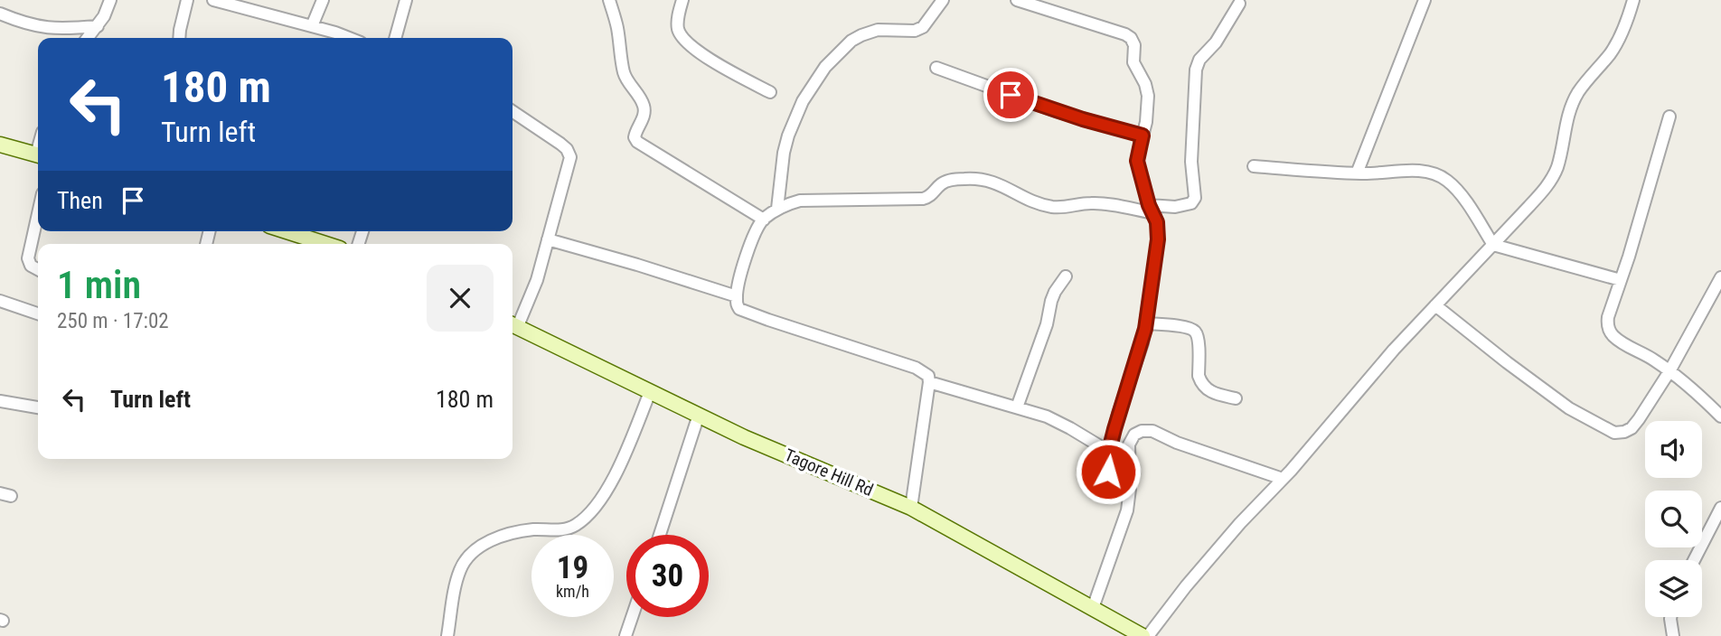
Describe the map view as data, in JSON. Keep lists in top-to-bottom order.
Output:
{
  "streets": {
    "main road": ["Tagore Hill Rd"]
  },
  "page": {
    "turn": ["180 m", "Turn left"],
    "then": "Then",
    "heading": ["1 min", "250 m · 17:02"],
    "list": [
      {
        "name": "Turn left",
        "value": "180 m"
      }
    ],
    "speed": "19 km/h",
    "limit": "30"
  }
}
